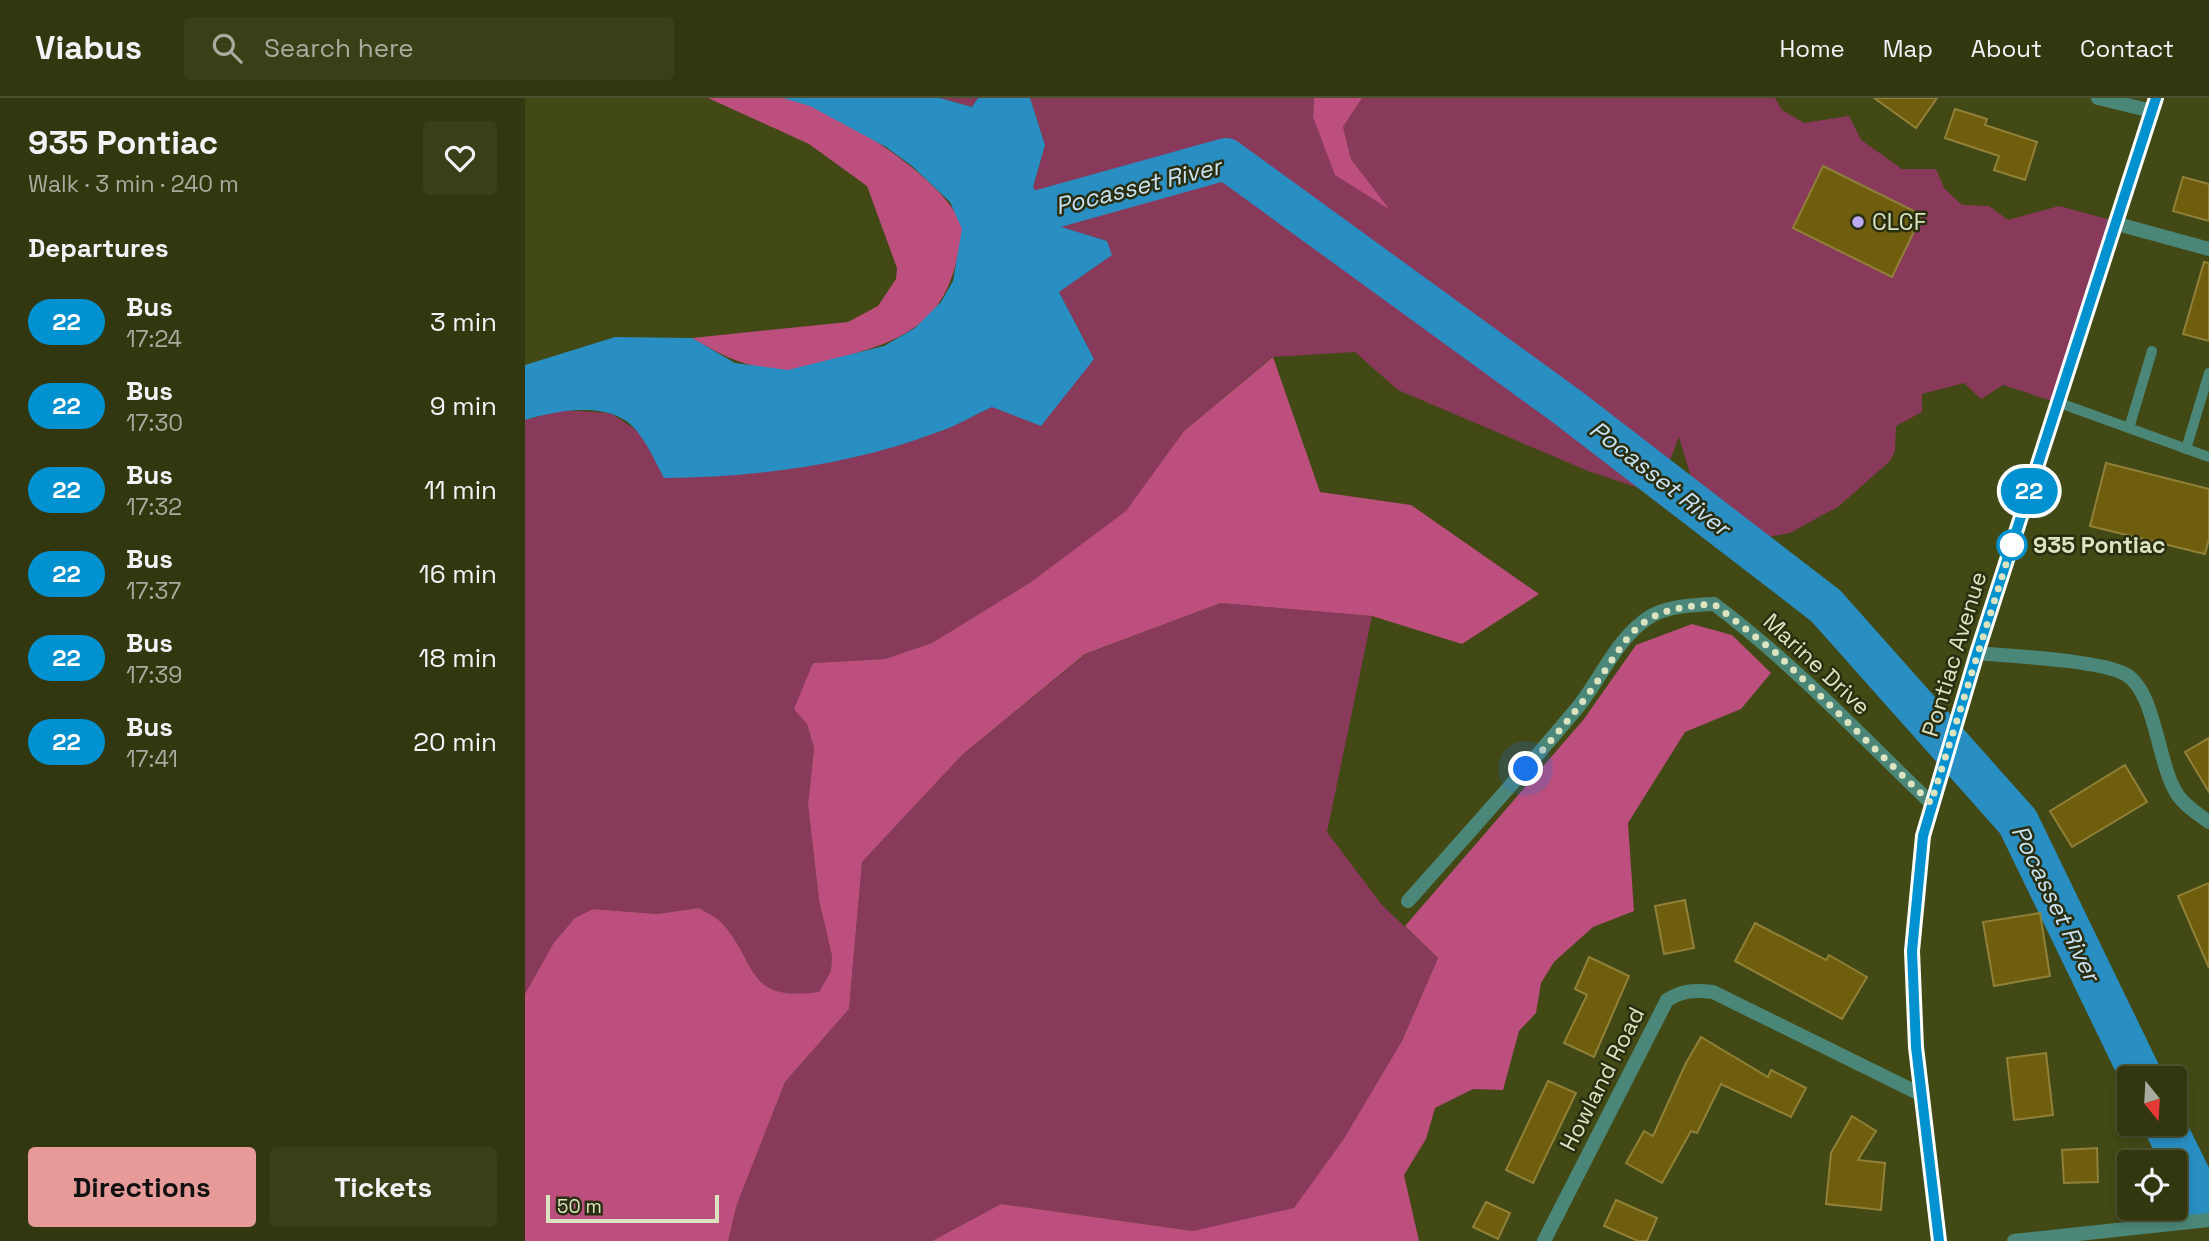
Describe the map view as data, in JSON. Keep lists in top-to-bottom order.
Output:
{
  "streets": {
    "main road": ["Pontiac Avenue"],
    "street": ["Marine Drive", "Howland Road"]
  },
  "crossings": [
    ["Pontiac Avenue", "Marine Drive"],
    ["Pontiac Avenue", "Howland Road"]
  ],
  "water": ["Pocasset River"],
  "places": ["CLCF", "935 Pontiac"],
  "lines": ["bus line 22"],
  "scale_bar": "50 m",
  "north": "bottom",
  "page": {
    "header": "Viabus",
    "search": "Search here",
    "nav": [
      "Home",
      "Map",
      "About",
      "Contact"
    ],
    "heading": [
      ["935 Pontiac", "Walk · 3 min · 240 m"],
      "Departures"
    ],
    "on_map": "22",
    "list": [
      {
        "mark": "22",
        "name": "Bus",
        "note": "17:24",
        "value": "3 min"
      },
      {
        "mark": "22",
        "name": "Bus",
        "note": "17:30",
        "value": "9 min"
      },
      {
        "mark": "22",
        "name": "Bus",
        "note": "17:32",
        "value": "11 min"
      },
      {
        "mark": "22",
        "name": "Bus",
        "note": "17:37",
        "value": "16 min"
      },
      {
        "mark": "22",
        "name": "Bus",
        "note": "17:39",
        "value": "18 min"
      },
      {
        "mark": "22",
        "name": "Bus",
        "note": "17:41",
        "value": "20 min"
      }
    ],
    "buttons": ["Directions", "Tickets"],
    "scale": "50 m"
  }
}
